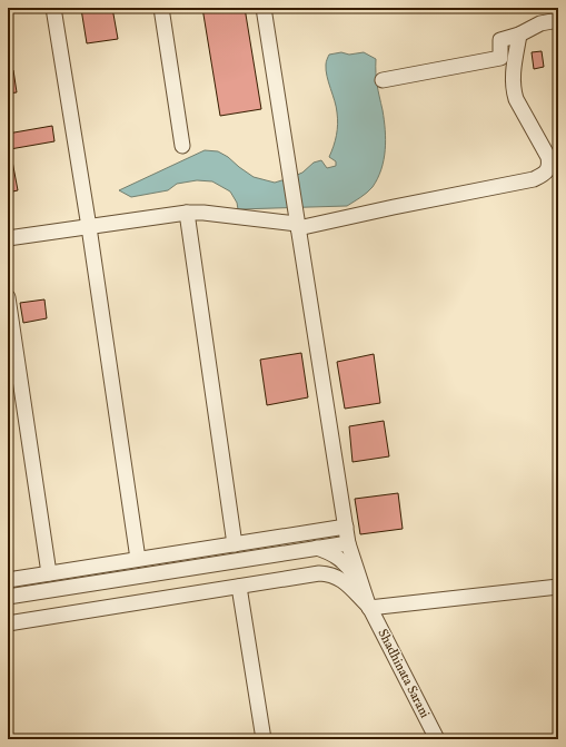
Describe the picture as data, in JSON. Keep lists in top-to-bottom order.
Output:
{
  "streets": {
    "street": ["Shadhinata Sarani"]
  }
}
